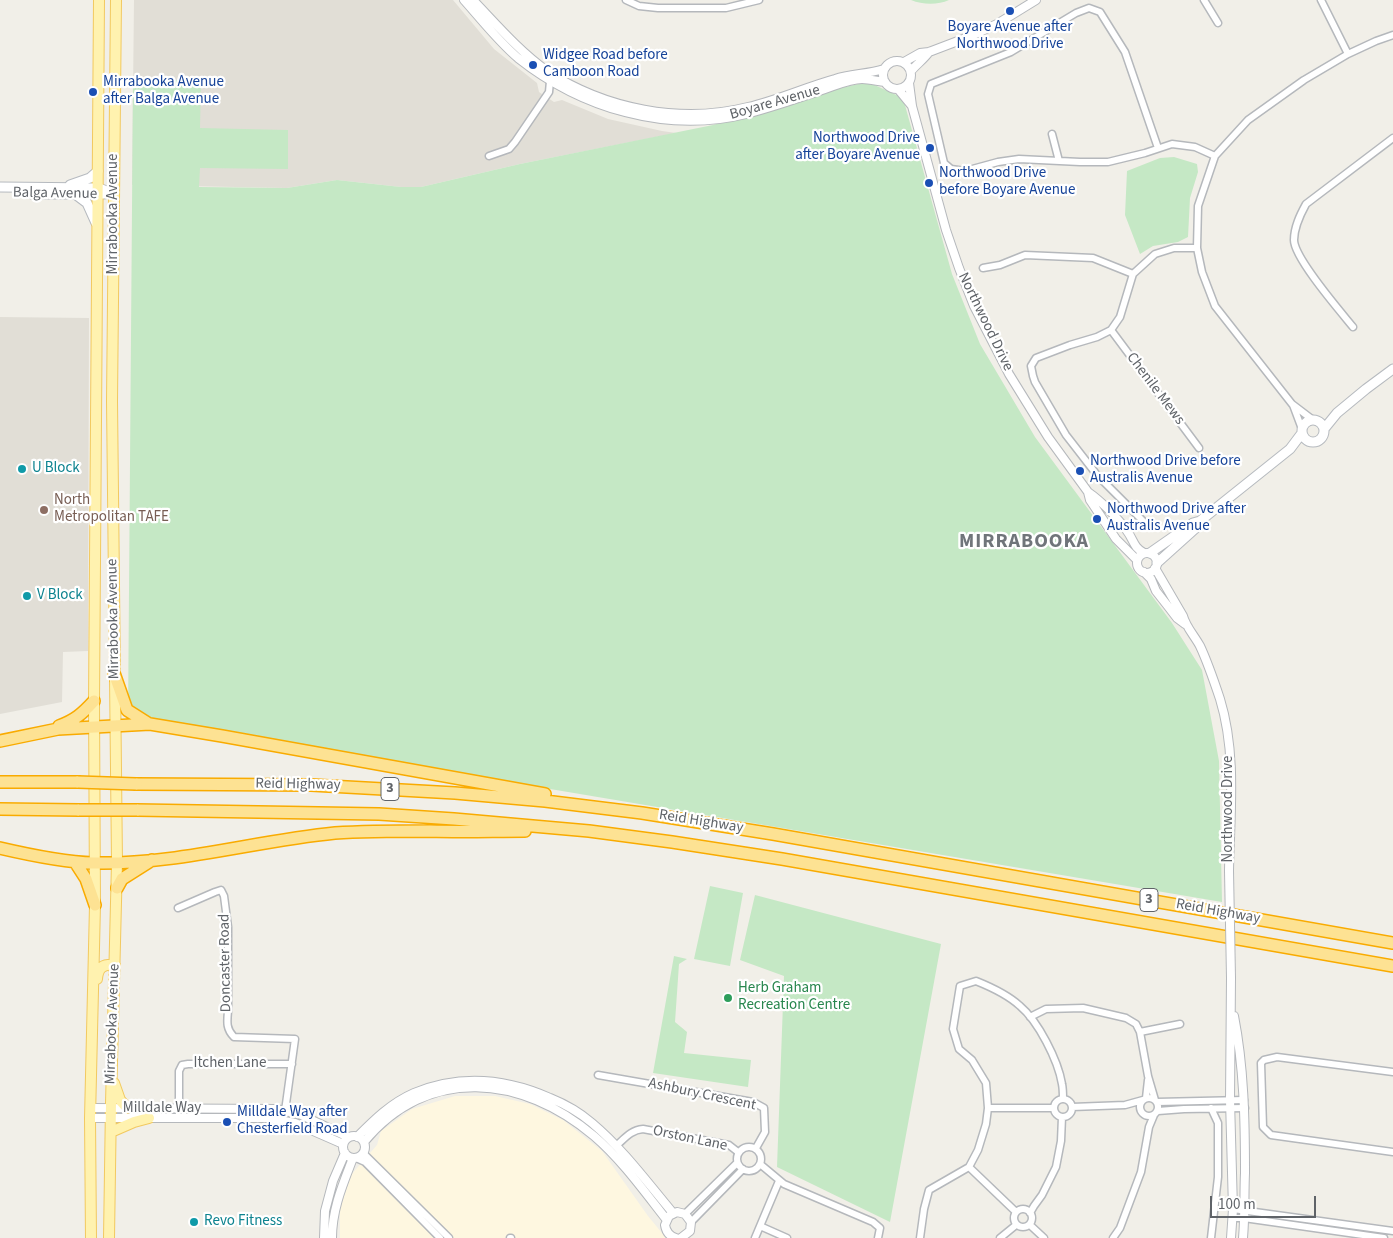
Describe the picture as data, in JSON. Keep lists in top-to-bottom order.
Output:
{
  "streets": {
    "highway": ["Reid Highway", "3"],
    "main road": ["Balga Avenue", "Mirrabooka Avenue"],
    "street": [
      "Boyare Avenue",
      "Northwood Drive",
      "Chenile Mews",
      "Doncaster Road",
      "Itchen Lane",
      "Ashbury Crescent",
      "Milldale Way",
      "Orston Lane"
    ]
  },
  "crossings": [
    ["Boyare Avenue", "Northwood Drive"],
    ["Balga Avenue", "Mirrabooka Avenue"],
    ["Mirrabooka Avenue", "Milldale Way"],
    ["Doncaster Road", "Itchen Lane"],
    ["Doncaster Road", "Milldale Way"],
    ["Itchen Lane", "Milldale Way"],
    ["Ashbury Crescent", "Orston Lane"]
  ],
  "districts": ["MIRRABOOKA"],
  "places": [
    "Boyare Avenue after Northwood Drive",
    "Widgee Road before Camboon Road",
    "Mirrabooka Avenue after Balga Avenue",
    "Northwood Drive after Boyare Avenue",
    "Northwood Drive before Boyare Avenue",
    "U Block",
    "Northwood Drive before Australis Avenue",
    "North Metropolitan TAFE",
    "Northwood Drive after Australis Avenue",
    "V Block",
    "Herb Graham Recreation Centre",
    "Milldale Way after Chesterfield Road",
    "Revo Fitness"
  ],
  "scale_bar": "100 m"
}
